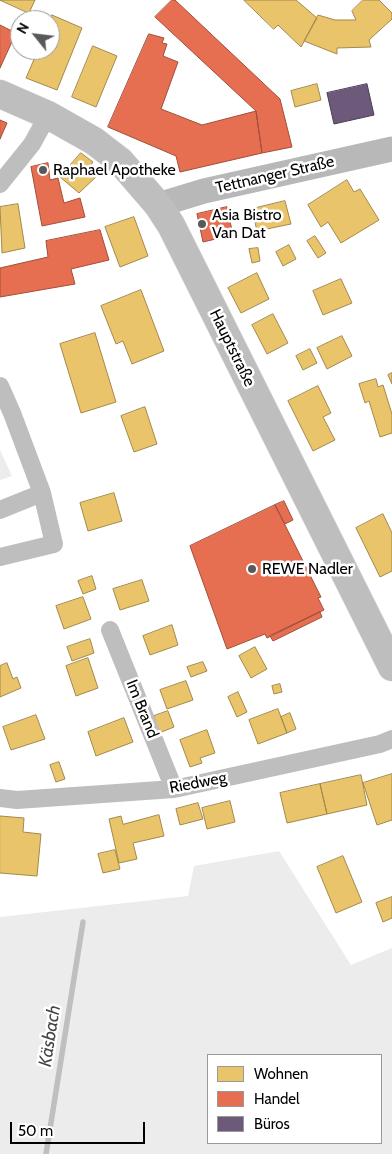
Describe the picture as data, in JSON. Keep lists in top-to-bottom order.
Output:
{
  "streets": {
    "main road": ["Tettnanger Straße", "Hauptstraße"],
    "street": ["Im Brand", "Riedweg"]
  },
  "crossings": [
    ["Tettnanger Straße", "Hauptstraße"],
    ["Im Brand", "Riedweg"]
  ],
  "water": ["Käsbach"],
  "places": ["Raphael Apotheke", "Asia Bistro Van Dat", "REWE Nadler"],
  "legend": ["Wohnen", "Handel", "Büros"],
  "scale_bar": "50 m",
  "north": "top left"
}
